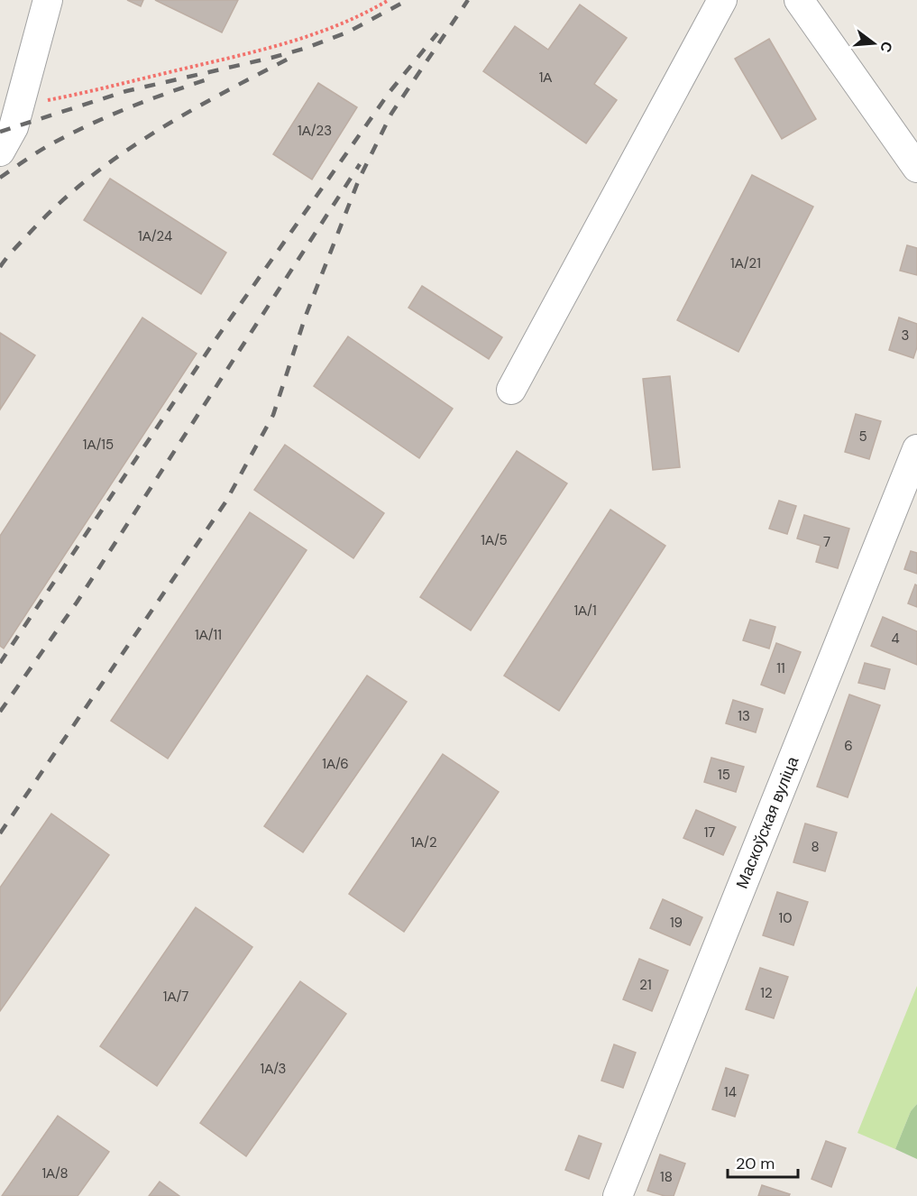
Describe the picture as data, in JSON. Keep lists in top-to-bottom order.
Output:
{
  "streets": {
    "street": ["Маскоўская вуліца"]
  },
  "house_numbers": [
    "1А",
    "1А/23",
    "1А/24",
    "1А/21",
    "3",
    "5",
    "1А/15",
    "1А/5",
    "7",
    "1А/1",
    "1А/11",
    "4",
    "11",
    "13",
    "6",
    "1А/6",
    "15",
    "17",
    "1А/2",
    "8",
    "10",
    "19",
    "21",
    "12",
    "1А/7",
    "1А/3",
    "14",
    "1А/8",
    "18"
  ],
  "scale_bar": "20 m",
  "north": "right"
}
